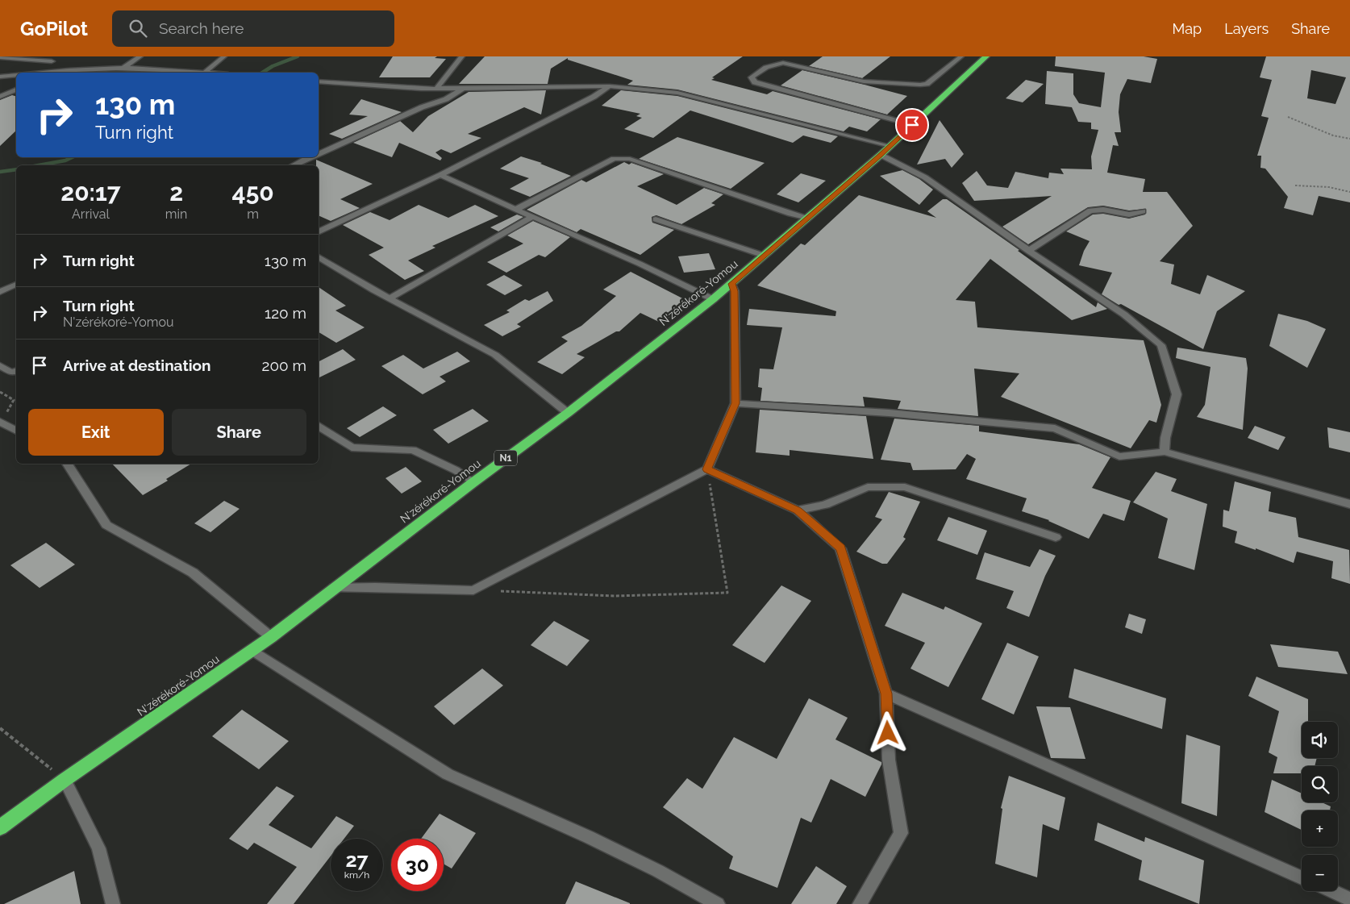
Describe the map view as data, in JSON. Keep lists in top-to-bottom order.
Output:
{
  "streets": {
    "highway": ["N'zérékoré-Yomou", "N1"]
  },
  "page": {
    "header": "GoPilot",
    "search": "Search here",
    "nav": ["Map", "Layers", "Share"],
    "turn": ["130 m", "Turn right"],
    "eta": [
      "20:17",
      "Arrival",
      "2",
      "min",
      "450",
      "m"
    ],
    "list": [
      {
        "name": "Turn right",
        "value": "130 m"
      },
      {
        "name": "Turn right",
        "note": "N'zérékoré-Yomou",
        "value": "120 m"
      },
      {
        "name": "Arrive at destination",
        "value": "200 m"
      }
    ],
    "buttons": ["Exit", "Share"],
    "map_buttons": ["+", "−"],
    "speed": "27 km/h",
    "limit": "30"
  }
}
